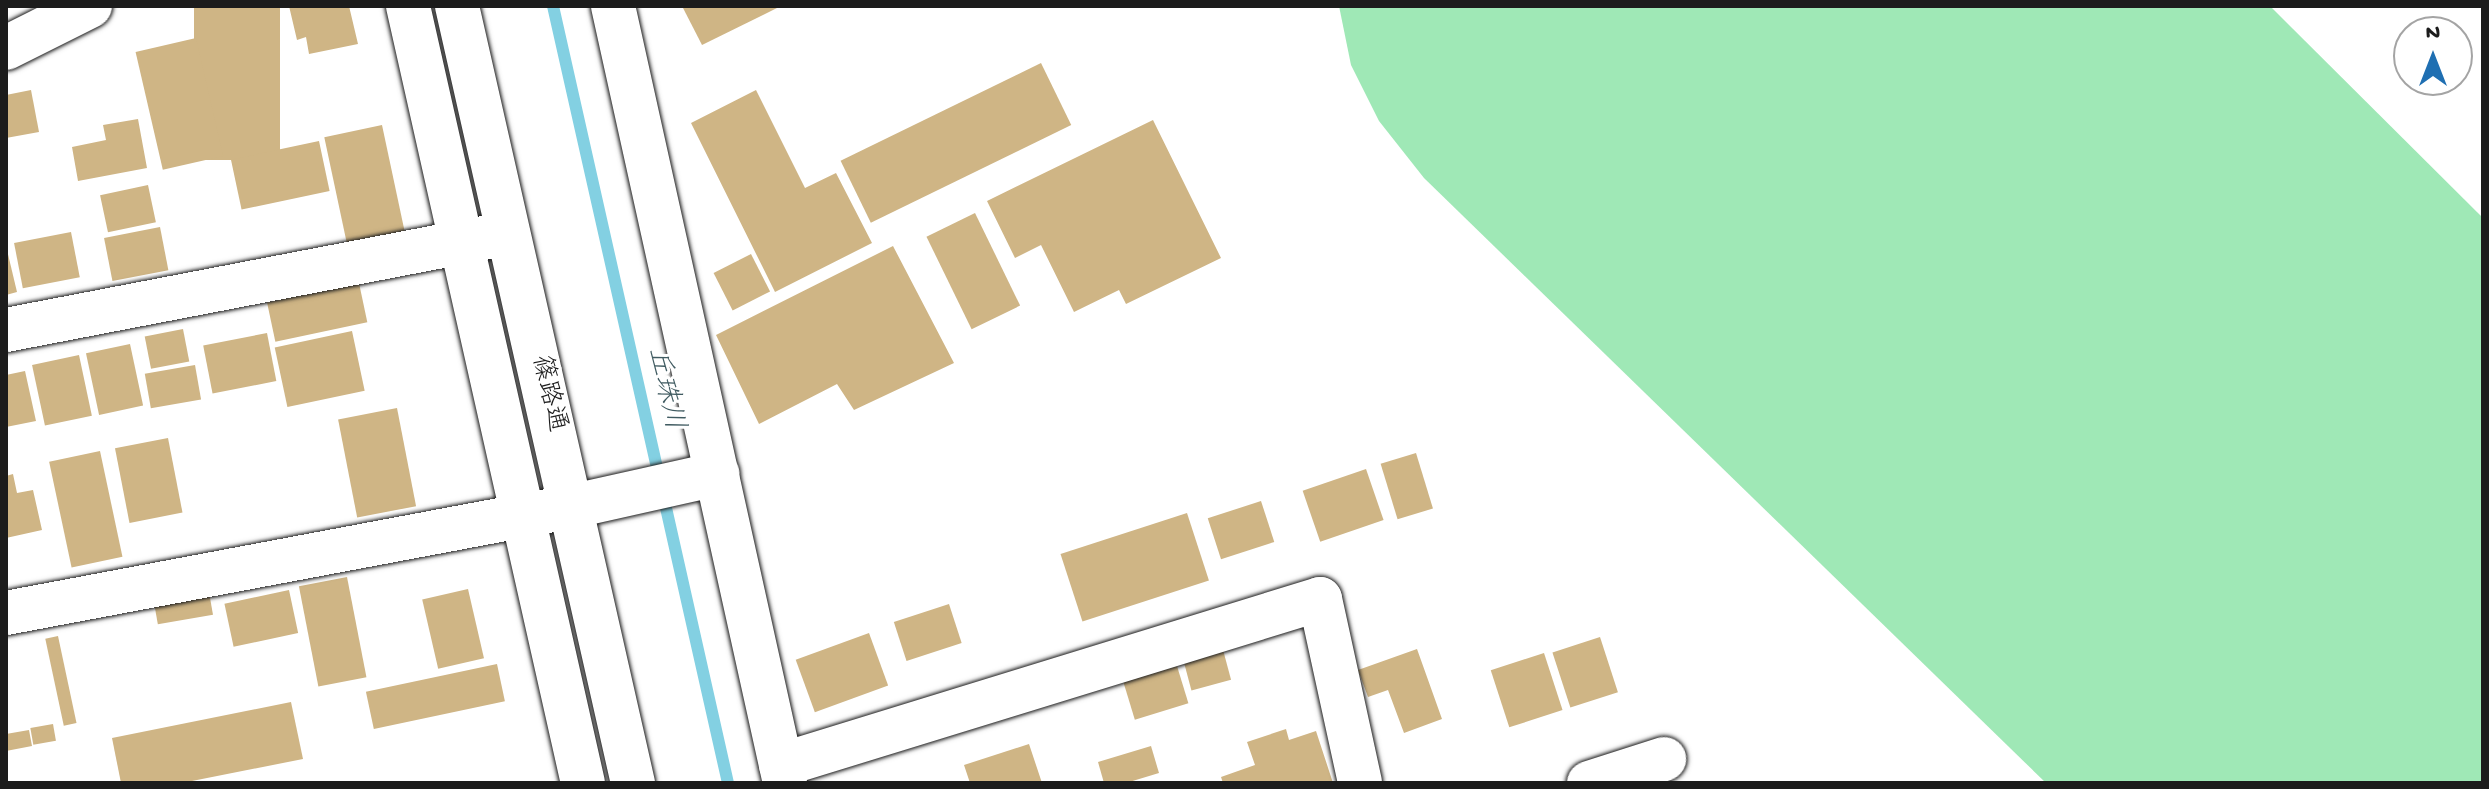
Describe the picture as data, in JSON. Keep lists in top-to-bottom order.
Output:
{
  "streets": {
    "street": ["篠路通"]
  },
  "water": ["丘珠川"],
  "north": "top"
}
